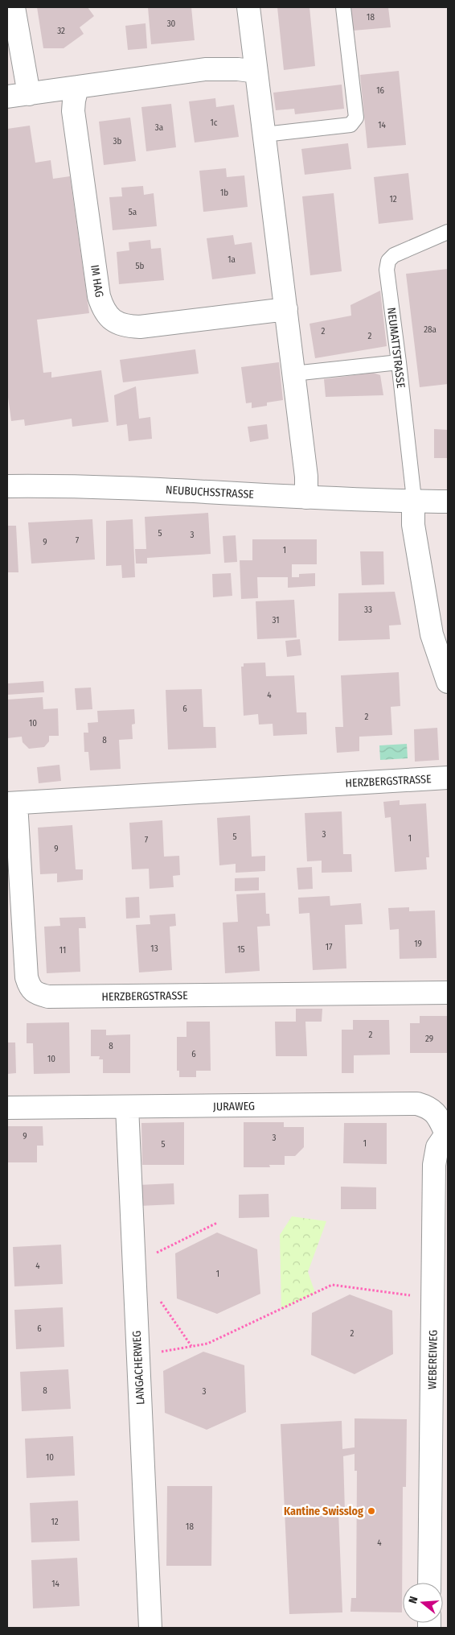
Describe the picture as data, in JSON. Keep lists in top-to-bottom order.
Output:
{
  "streets": {
    "street": [
      "IM HAG",
      "NEUBUCHSSTRASSE",
      "HERZBERGSTRASSE",
      "JURAWEG",
      "WEBEREIWEG",
      "LANGACHERWEG"
    ],
    "lane": ["NEUMATTSTRASSE"]
  },
  "crossings": [
    ["NEUMATTSTRASSE", "NEUBUCHSSTRASSE"],
    ["JURAWEG", "WEBEREIWEG"],
    ["JURAWEG", "LANGACHERWEG"]
  ],
  "places": ["Kantine Swisslog"],
  "house_numbers": [
    "18",
    "30",
    "32",
    "16",
    "1c",
    "14",
    "3a",
    "3b",
    "1b",
    "12",
    "5a",
    "1a",
    "5b",
    "28a",
    "2",
    "2",
    "5",
    "3",
    "7",
    "9",
    "1",
    "33",
    "31",
    "4",
    "6",
    "2",
    "10",
    "8",
    "3",
    "5",
    "1",
    "7",
    "9",
    "19",
    "17",
    "13",
    "15",
    "11",
    "2",
    "29",
    "8",
    "6",
    "10",
    "9",
    "3",
    "1",
    "5",
    "4",
    "1",
    "6",
    "2",
    "8",
    "3",
    "10",
    "12",
    "18",
    "4",
    "14"
  ],
  "north": "left"
}
